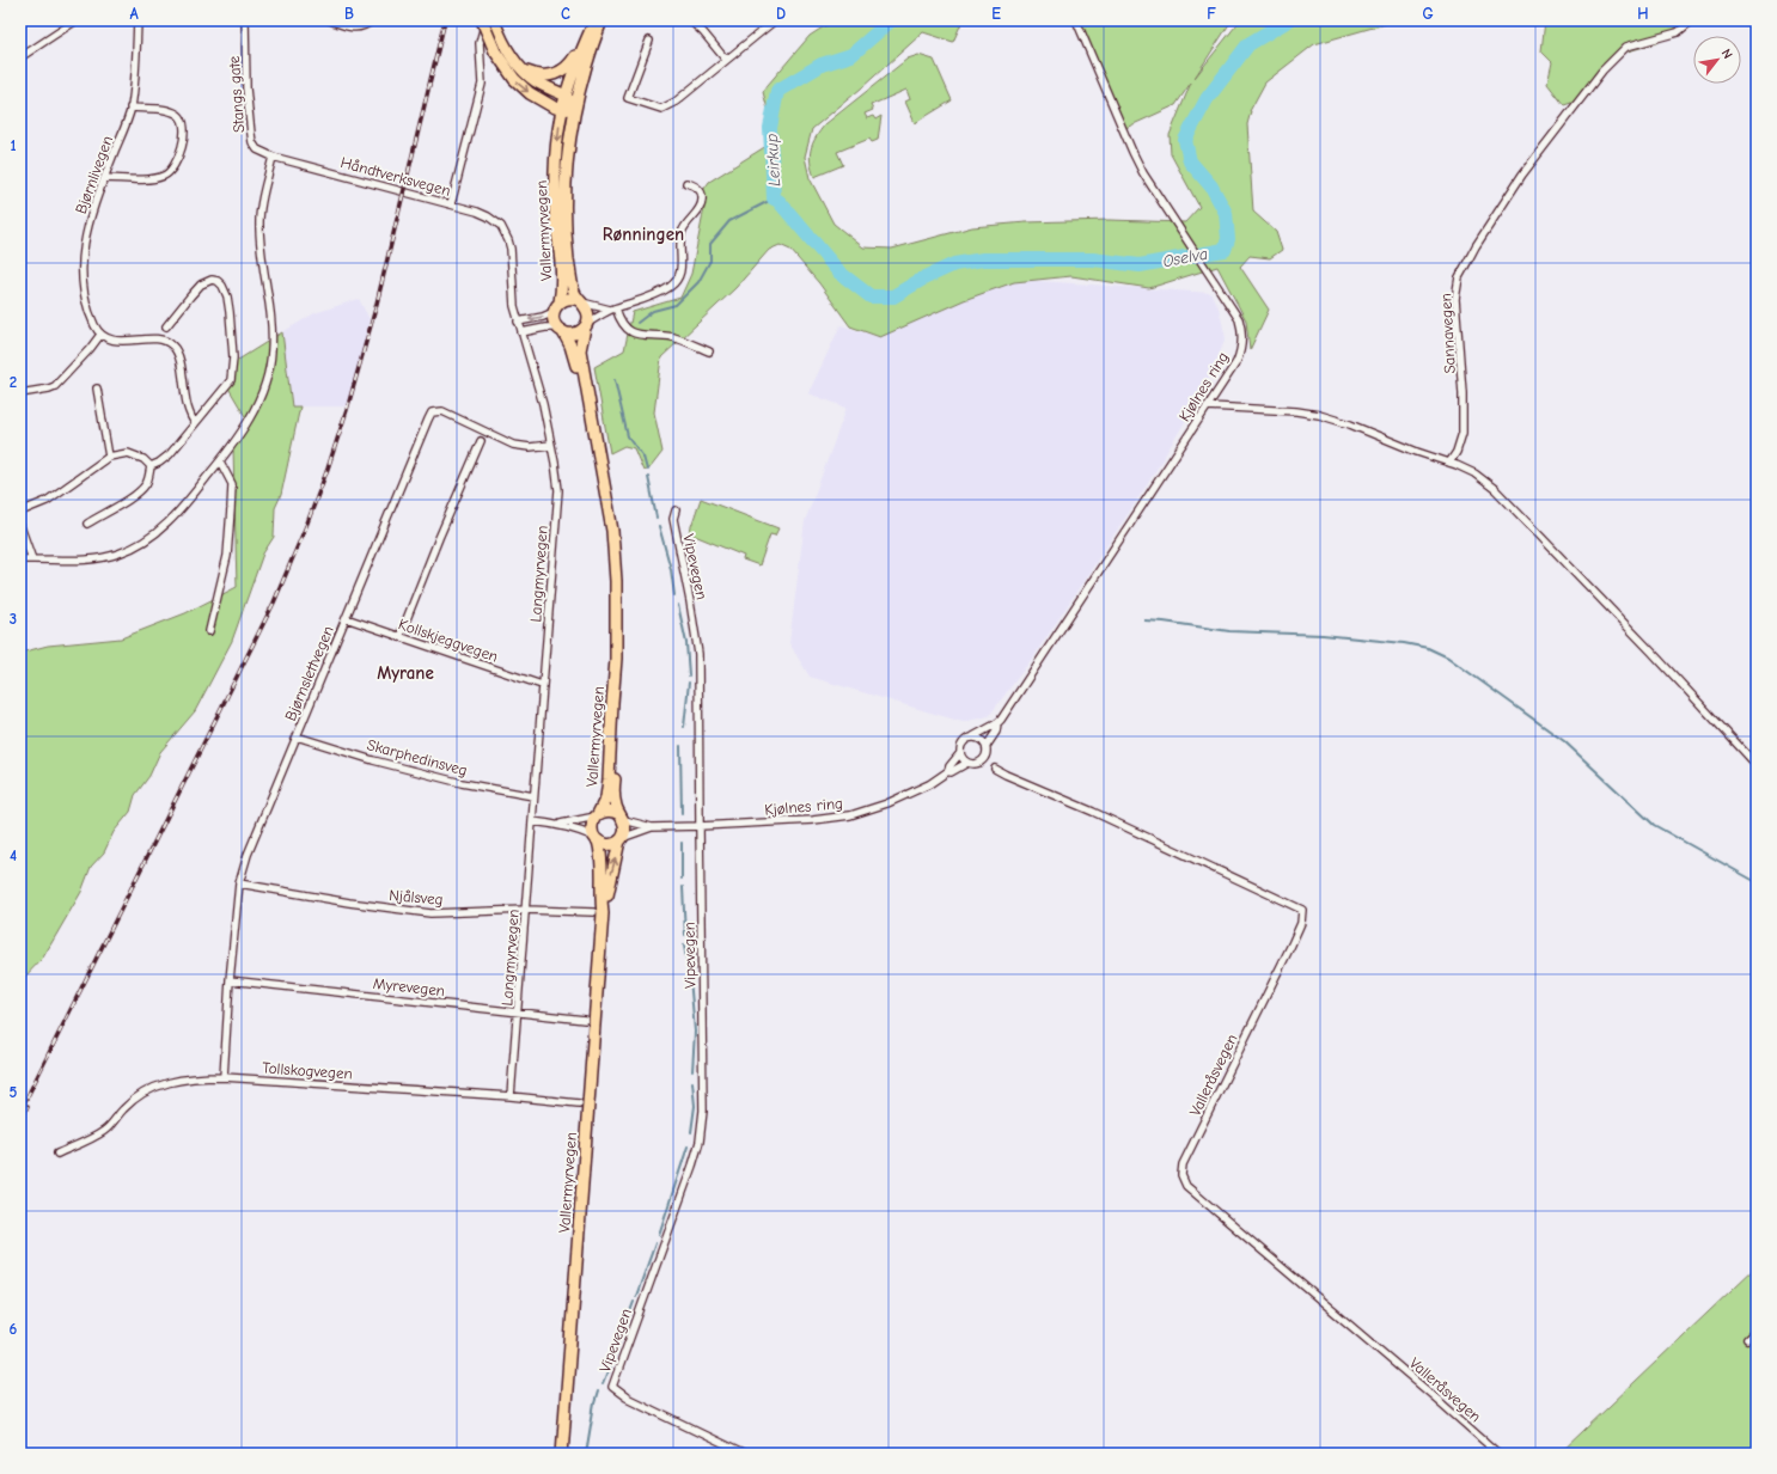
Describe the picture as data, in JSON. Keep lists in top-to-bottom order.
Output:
{
  "streets": {
    "main road": ["Vallermyrvegen"],
    "street": [
      "Stangs gate",
      "Bjørnlivegen",
      "Håndtverksvegen",
      "Sannavegen",
      "Kjølnes ring",
      "Vipevegen",
      "Langmyrvegen",
      "Kollskjeggvegen",
      "Bjørnslettvegen",
      "Skarphedinsveg",
      "Njålsveg",
      "Myrevegen",
      "Tollskogvegen",
      "Valleråsvegen"
    ]
  },
  "crossings": [
    ["Stangs gate", "Håndtverksvegen"],
    ["Håndtverksvegen", "Langmyrvegen"],
    ["Vallermyrvegen", "Kjølnes ring"],
    ["Vallermyrvegen", "Njålsveg"],
    ["Kjølnes ring", "Vipevegen"],
    ["Langmyrvegen", "Kollskjeggvegen"],
    ["Langmyrvegen", "Bjørnslettvegen"],
    ["Langmyrvegen", "Skarphedinsveg"],
    ["Langmyrvegen", "Njålsveg"],
    ["Langmyrvegen", "Myrevegen"],
    ["Langmyrvegen", "Tollskogvegen"],
    ["Kollskjeggvegen", "Bjørnslettvegen"],
    ["Bjørnslettvegen", "Skarphedinsveg"],
    ["Bjørnslettvegen", "Njålsveg"],
    ["Bjørnslettvegen", "Myrevegen"],
    ["Bjørnslettvegen", "Tollskogvegen"]
  ],
  "districts": ["Rønningen", "Myrane"],
  "water": ["Leirkup", "Oselva"],
  "north": "top right",
  "grid": {
    "columns": [
      "A",
      "B",
      "C",
      "D",
      "E",
      "F",
      "G",
      "H"
    ],
    "rows": [
      "1",
      "2",
      "3",
      "4",
      "5",
      "6"
    ]
  }
}
